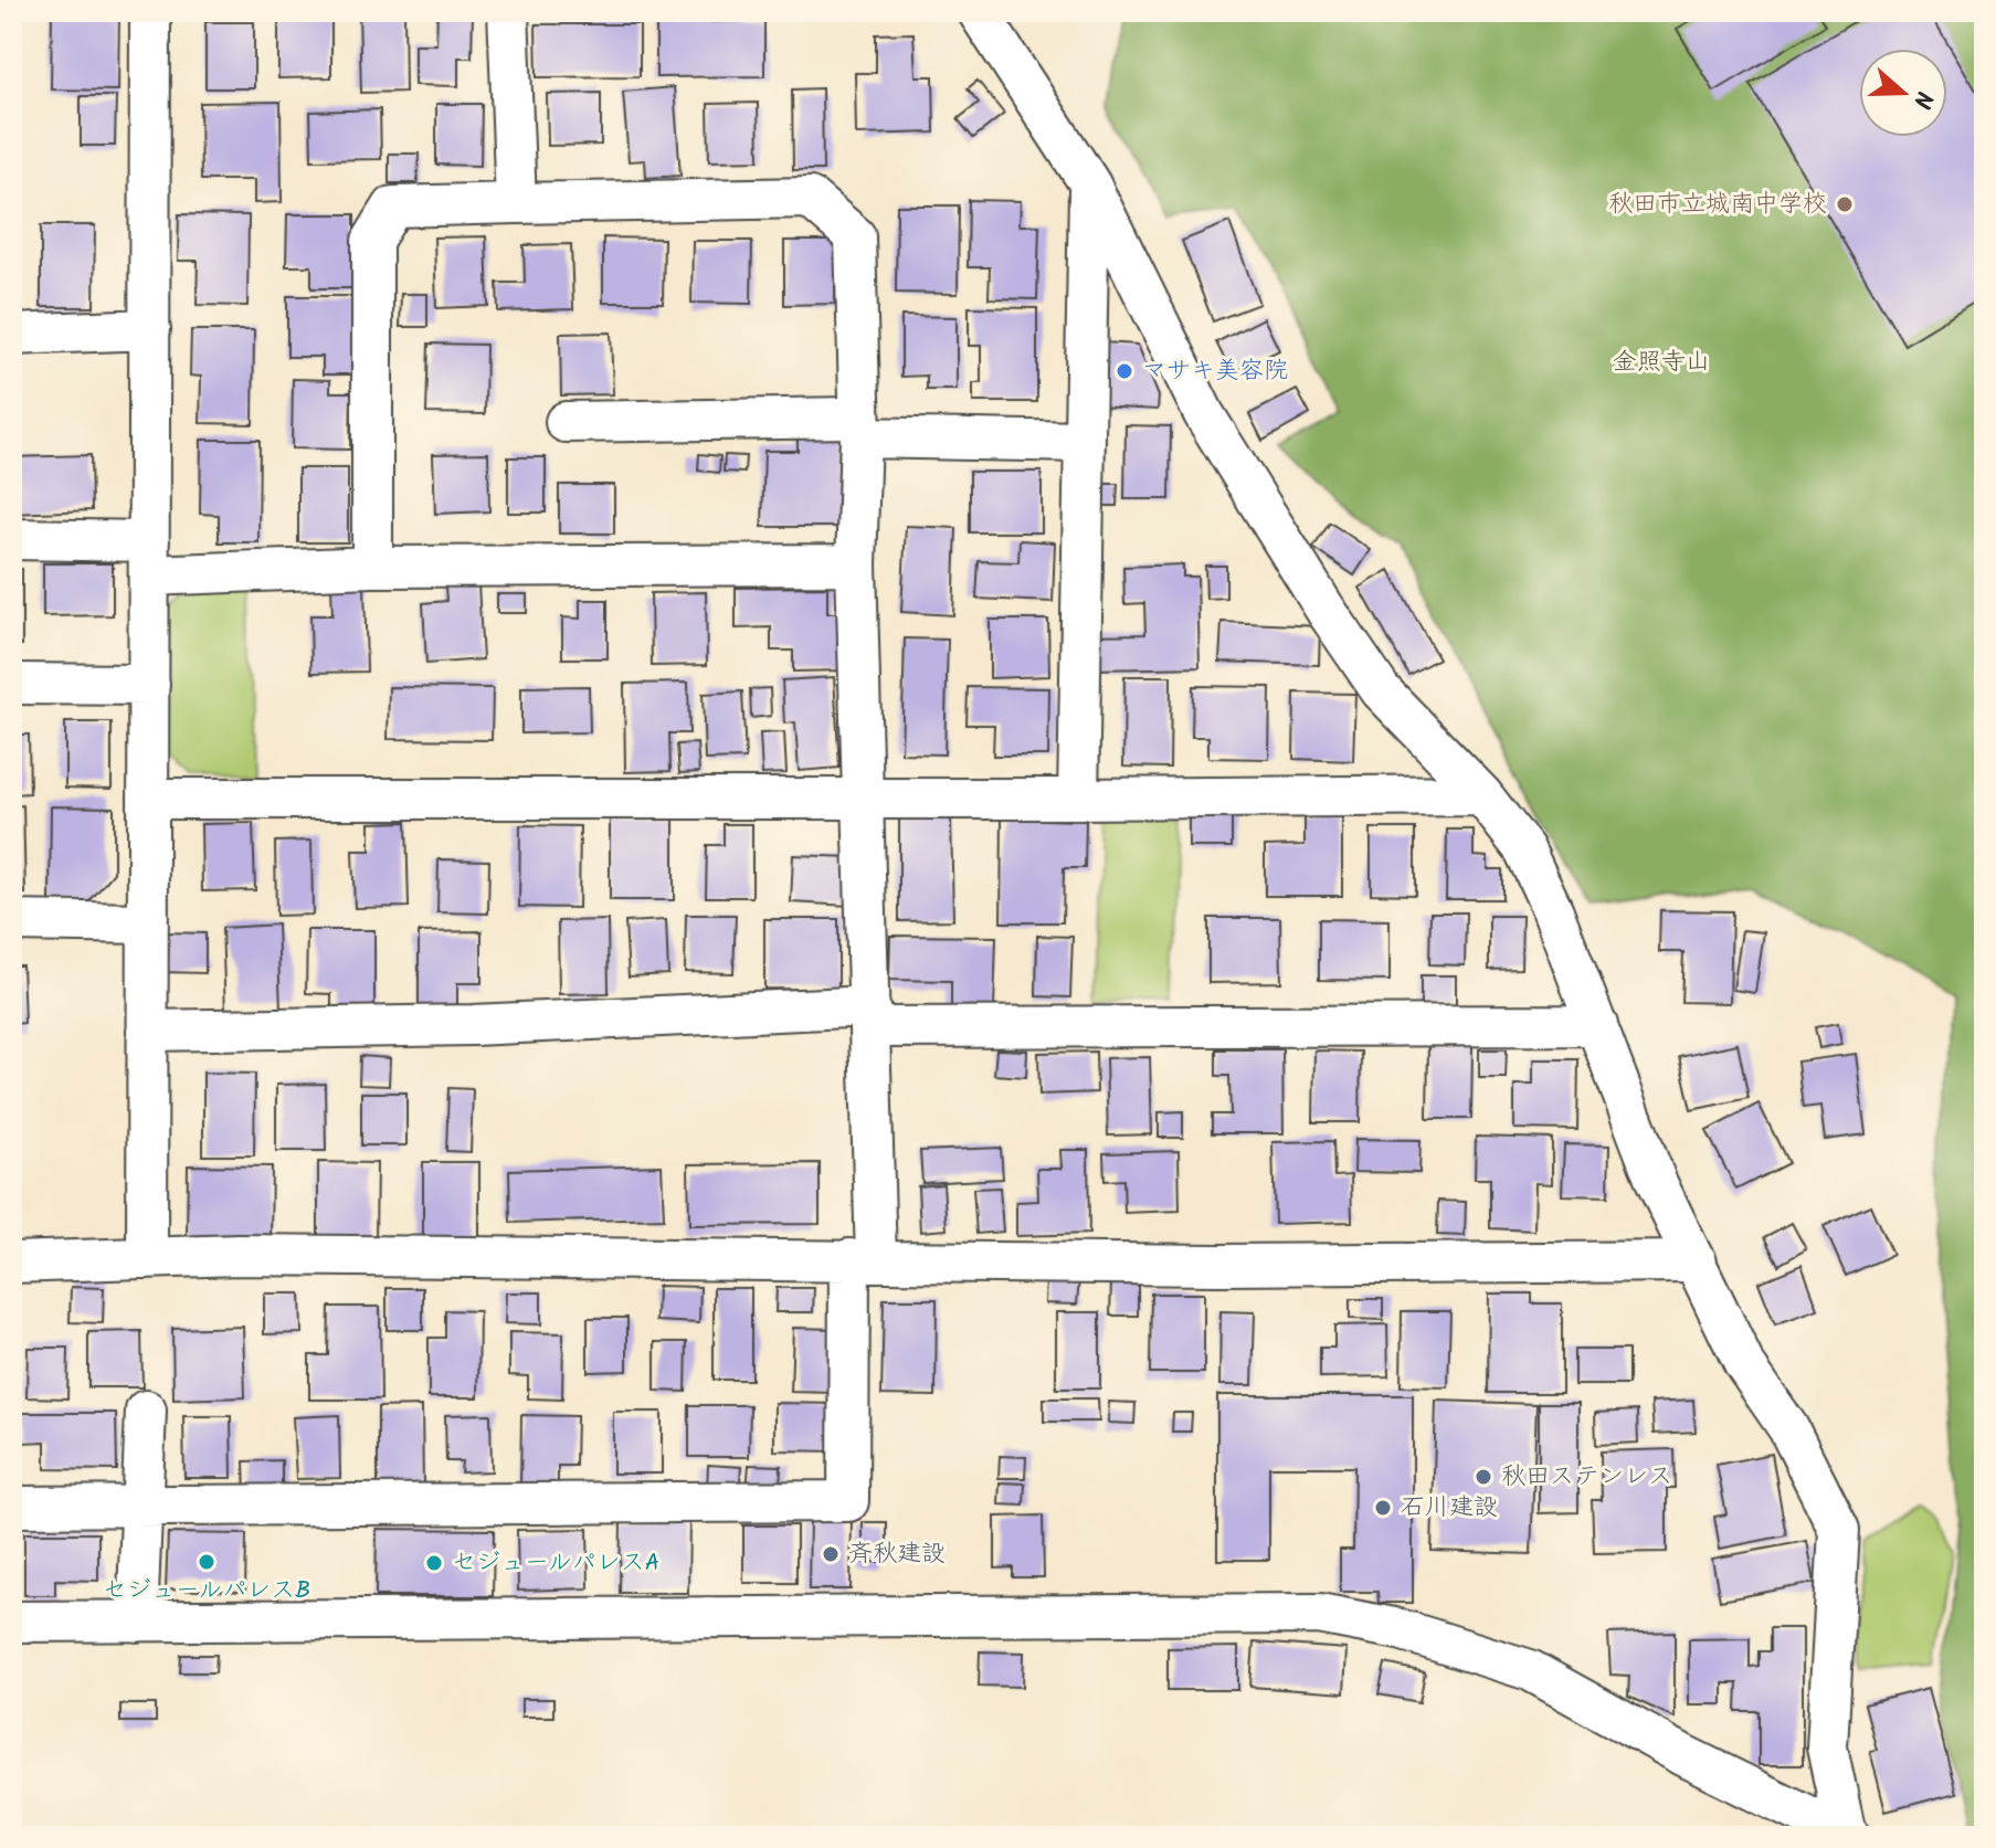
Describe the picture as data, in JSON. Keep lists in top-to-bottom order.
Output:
{
  "parks": ["金照寺山"],
  "places": [
    "秋田市立城南中学校",
    "マサキ美容院",
    "秋田ステンレス",
    "石川建設",
    "斉秋建設",
    "セジュールパレスB",
    "セジュールパレスA"
  ],
  "north": "right"
}
